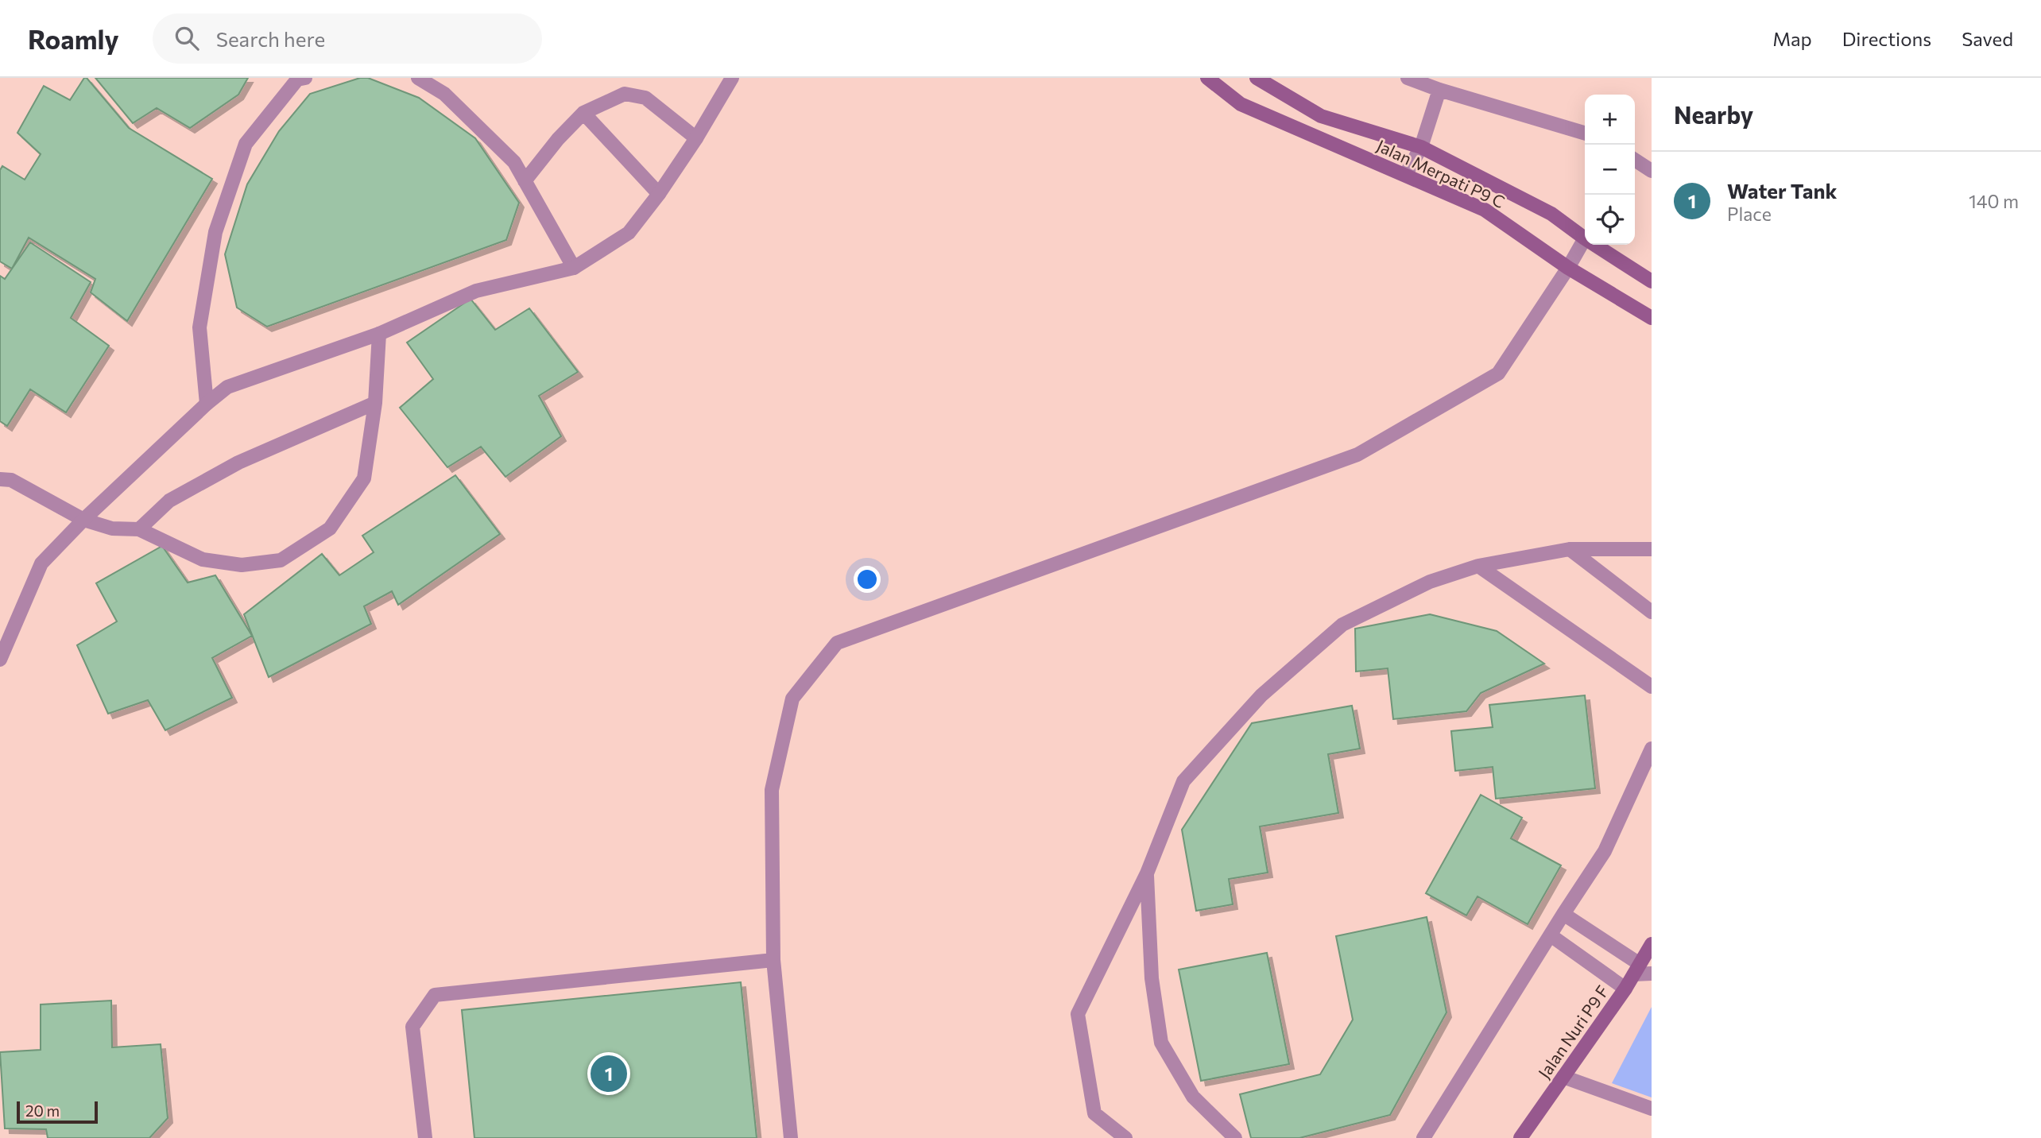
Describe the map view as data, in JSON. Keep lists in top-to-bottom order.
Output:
{
  "streets": {
    "street": ["Jalan Merpati P9 C", "Jalan Nuri P9 F"]
  },
  "scale_bar": "20 m",
  "page": {
    "header": "Roamly",
    "search": "Search here",
    "nav": ["Map", "Directions", "Saved"],
    "heading": "Nearby",
    "map_buttons": ["+", "−"],
    "list": [
      {
        "mark": "1",
        "name": "Water Tank",
        "note": "Place",
        "value": "140 m"
      }
    ],
    "pins": "1",
    "scale": "20 m"
  }
}
